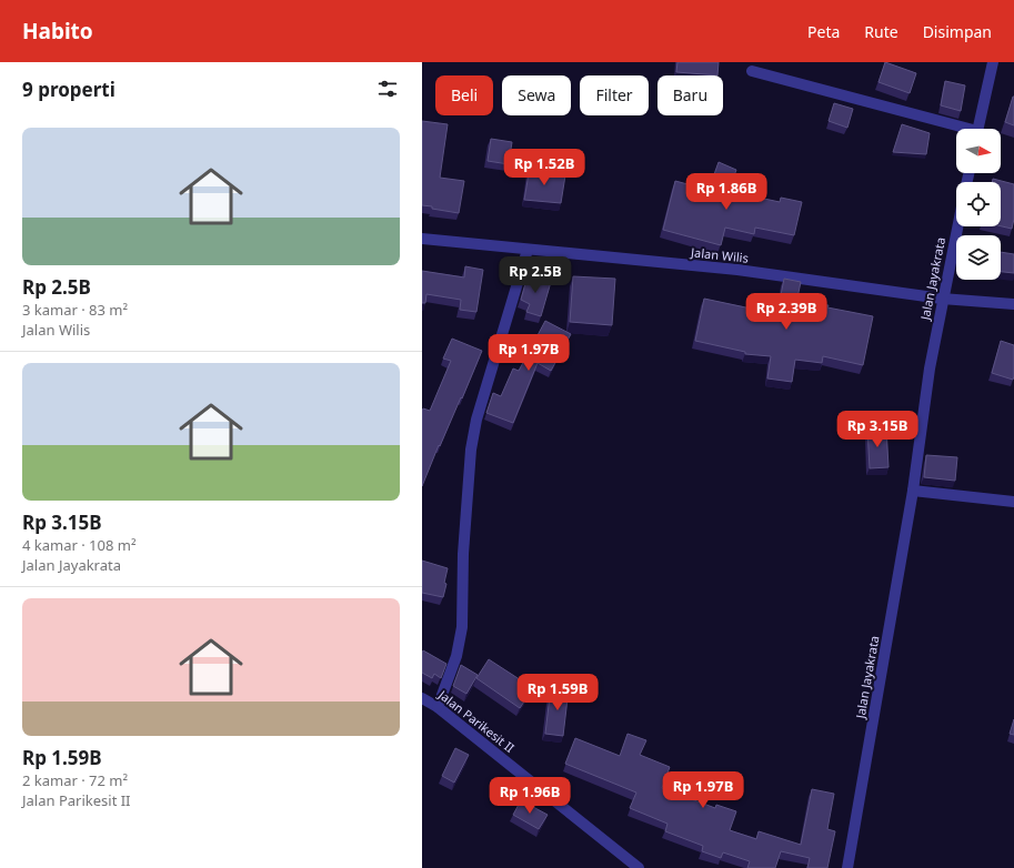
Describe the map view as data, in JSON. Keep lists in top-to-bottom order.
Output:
{
  "streets": {
    "street": ["Jalan Wilis", "Jalan Jayakrata", "Jalan Parikesit II"]
  },
  "crossings": [
    ["Jalan Wilis", "Jalan Jayakrata"]
  ],
  "north": "right",
  "page": {
    "header": "Habito",
    "nav": ["Peta", "Rute", "Disimpan"],
    "heading": "9 properti",
    "chip": [
      "Beli",
      "Sewa",
      "Filter",
      "Baru"
    ],
    "list": [
      {
        "name": "Rp 2.5B",
        "note": "3 kamar · 83 m² · Jalan Wilis"
      },
      {
        "name": "Rp 3.15B",
        "note": "4 kamar · 108 m² · Jalan Jayakrata"
      },
      {
        "name": "Rp 1.59B",
        "note": "2 kamar · 72 m² · Jalan Parikesit II"
      }
    ],
    "price": [
      "Rp 1.52B",
      "Rp 1.86B",
      "Rp 2.5B",
      "Rp 2.39B",
      "Rp 1.97B",
      "Rp 3.15B",
      "Rp 1.59B",
      "Rp 1.97B",
      "Rp 1.96B"
    ]
  }
}
